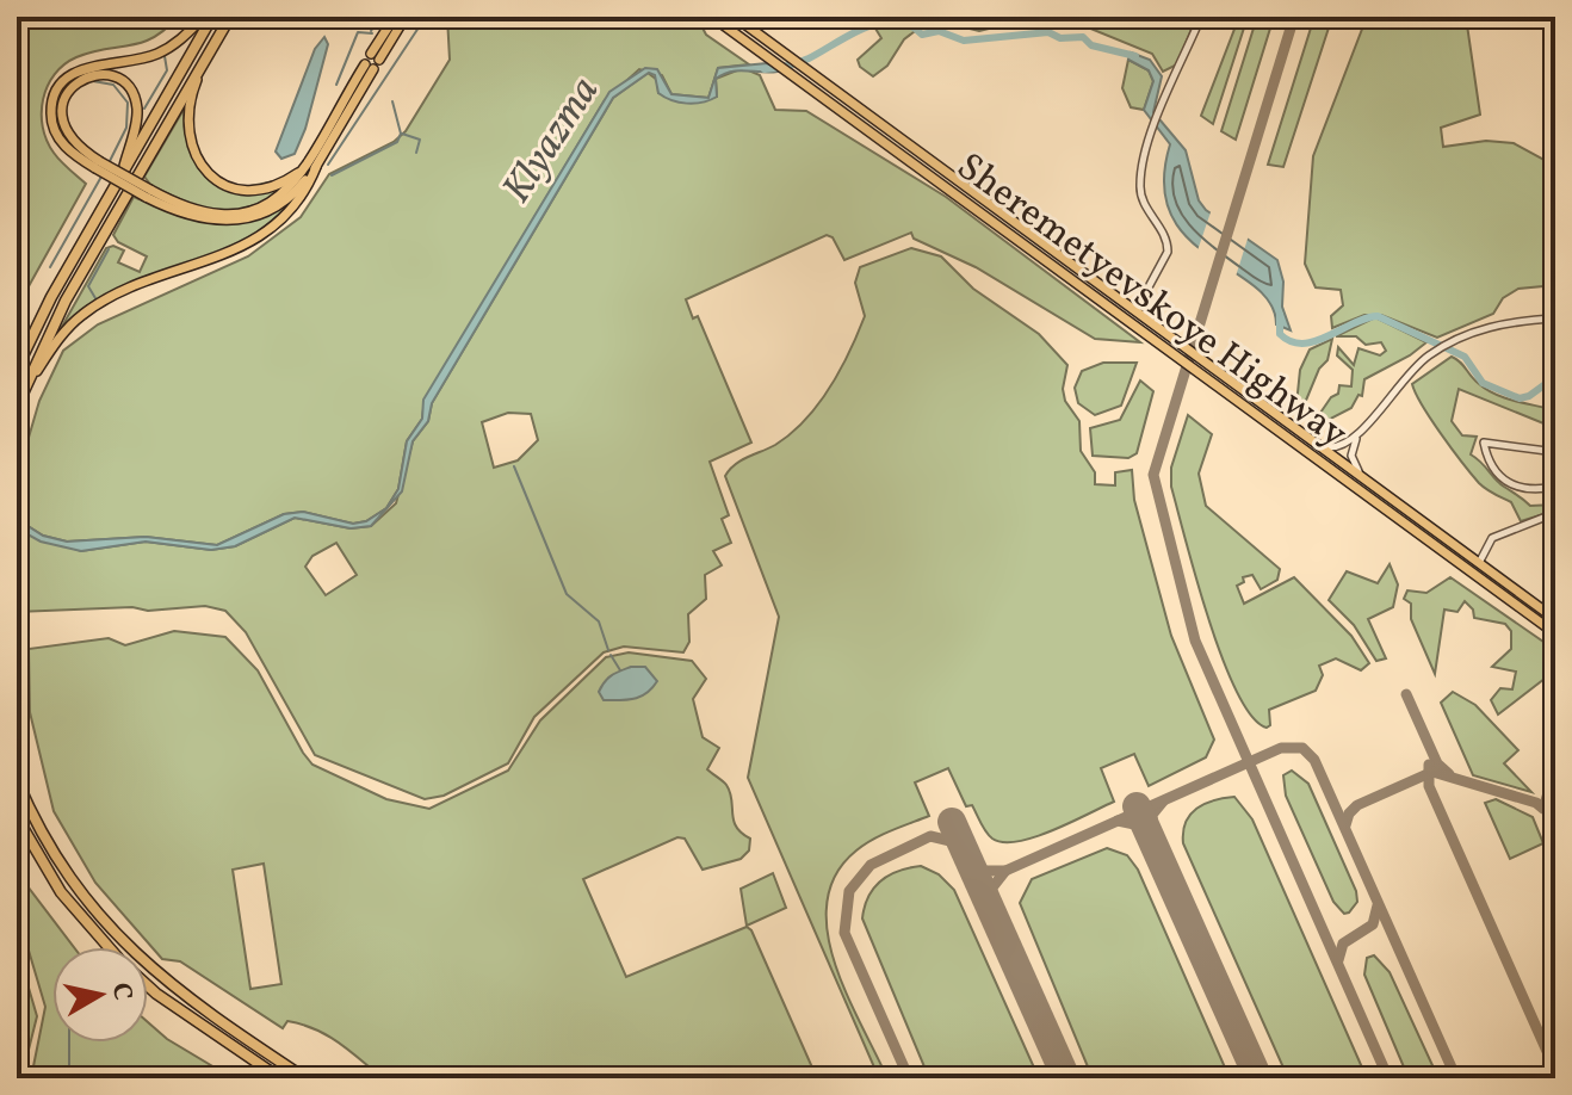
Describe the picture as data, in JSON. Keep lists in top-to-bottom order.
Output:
{
  "streets": {
    "main road": ["Sheremetyevskoye Highway"]
  },
  "water": ["Klyazma"],
  "north": "right"
}
